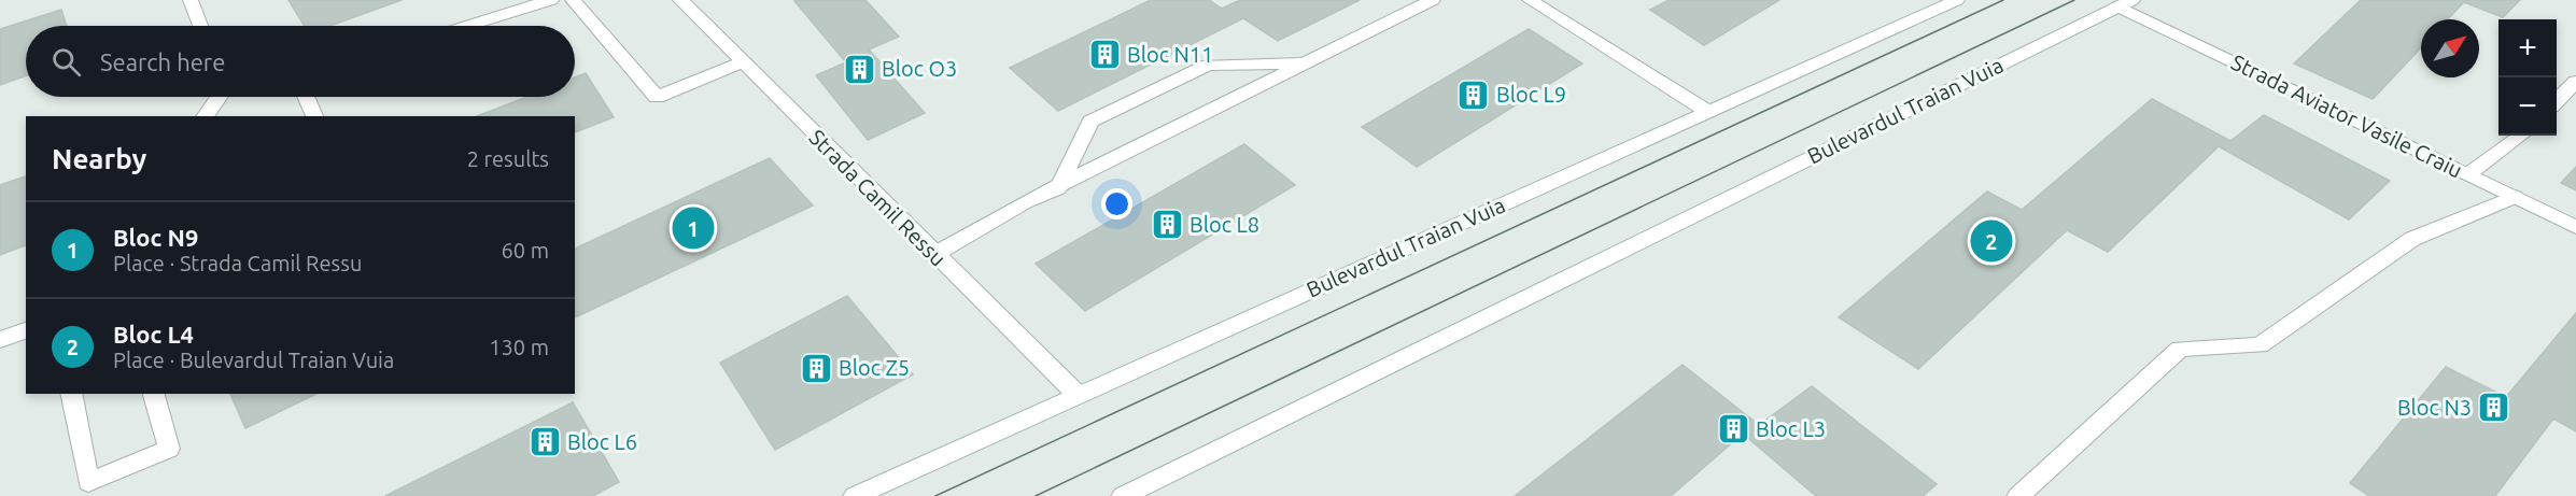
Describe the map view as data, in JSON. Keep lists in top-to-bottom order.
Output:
{
  "streets": {
    "main road": ["Bulevardul Traian Vuia", "Strada Aviator Vasile Craiu", "Strada Camil Ressu"]
  },
  "crossings": [
    ["Bulevardul Traian Vuia", "Strada Aviator Vasile Craiu"],
    ["Bulevardul Traian Vuia", "Strada Camil Ressu"]
  ],
  "places": {
    "building": [
      "Bloc N11",
      "Bloc O3",
      "Bloc L9",
      "Bloc L8",
      "Bloc Z5",
      "Bloc N3",
      "Bloc L3",
      "Bloc L6"
    ]
  },
  "north": "top right",
  "page": {
    "map_buttons": ["+", "−"],
    "search": "Search here",
    "heading": ["Nearby", "2 results"],
    "list": [
      {
        "mark": "1",
        "name": "Bloc N9",
        "note": "Place · Strada Camil Ressu",
        "value": "60 m"
      },
      {
        "mark": "2",
        "name": "Bloc L4",
        "note": "Place · Bulevardul Traian Vuia",
        "value": "130 m"
      }
    ],
    "pins": ["1", "2"]
  }
}
